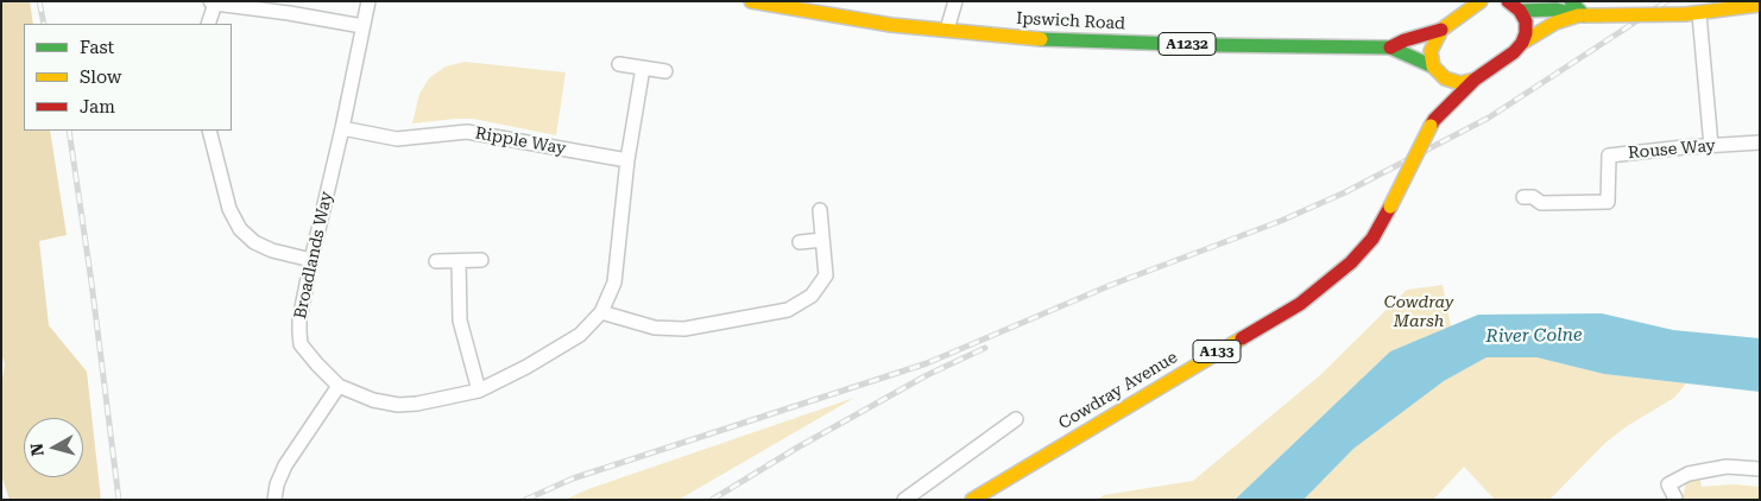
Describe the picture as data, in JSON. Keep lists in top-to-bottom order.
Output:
{
  "streets": {
    "main road": [
      "Ipswich Road",
      "A1232",
      "A133",
      "Cowdray Avenue"
    ],
    "street": ["Ripple Way", "Rouse Way", "Broadlands Way"]
  },
  "crossings": [
    ["Ipswich Road", "A133"],
    ["Ipswich Road", "Cowdray Avenue"],
    ["Ripple Way", "Broadlands Way"],
    ["A133", "Cowdray Avenue"]
  ],
  "water": ["River Colne"],
  "parks": ["Cowdray Marsh"],
  "legend": ["Fast", "Slow", "Jam"],
  "north": "left"
}
